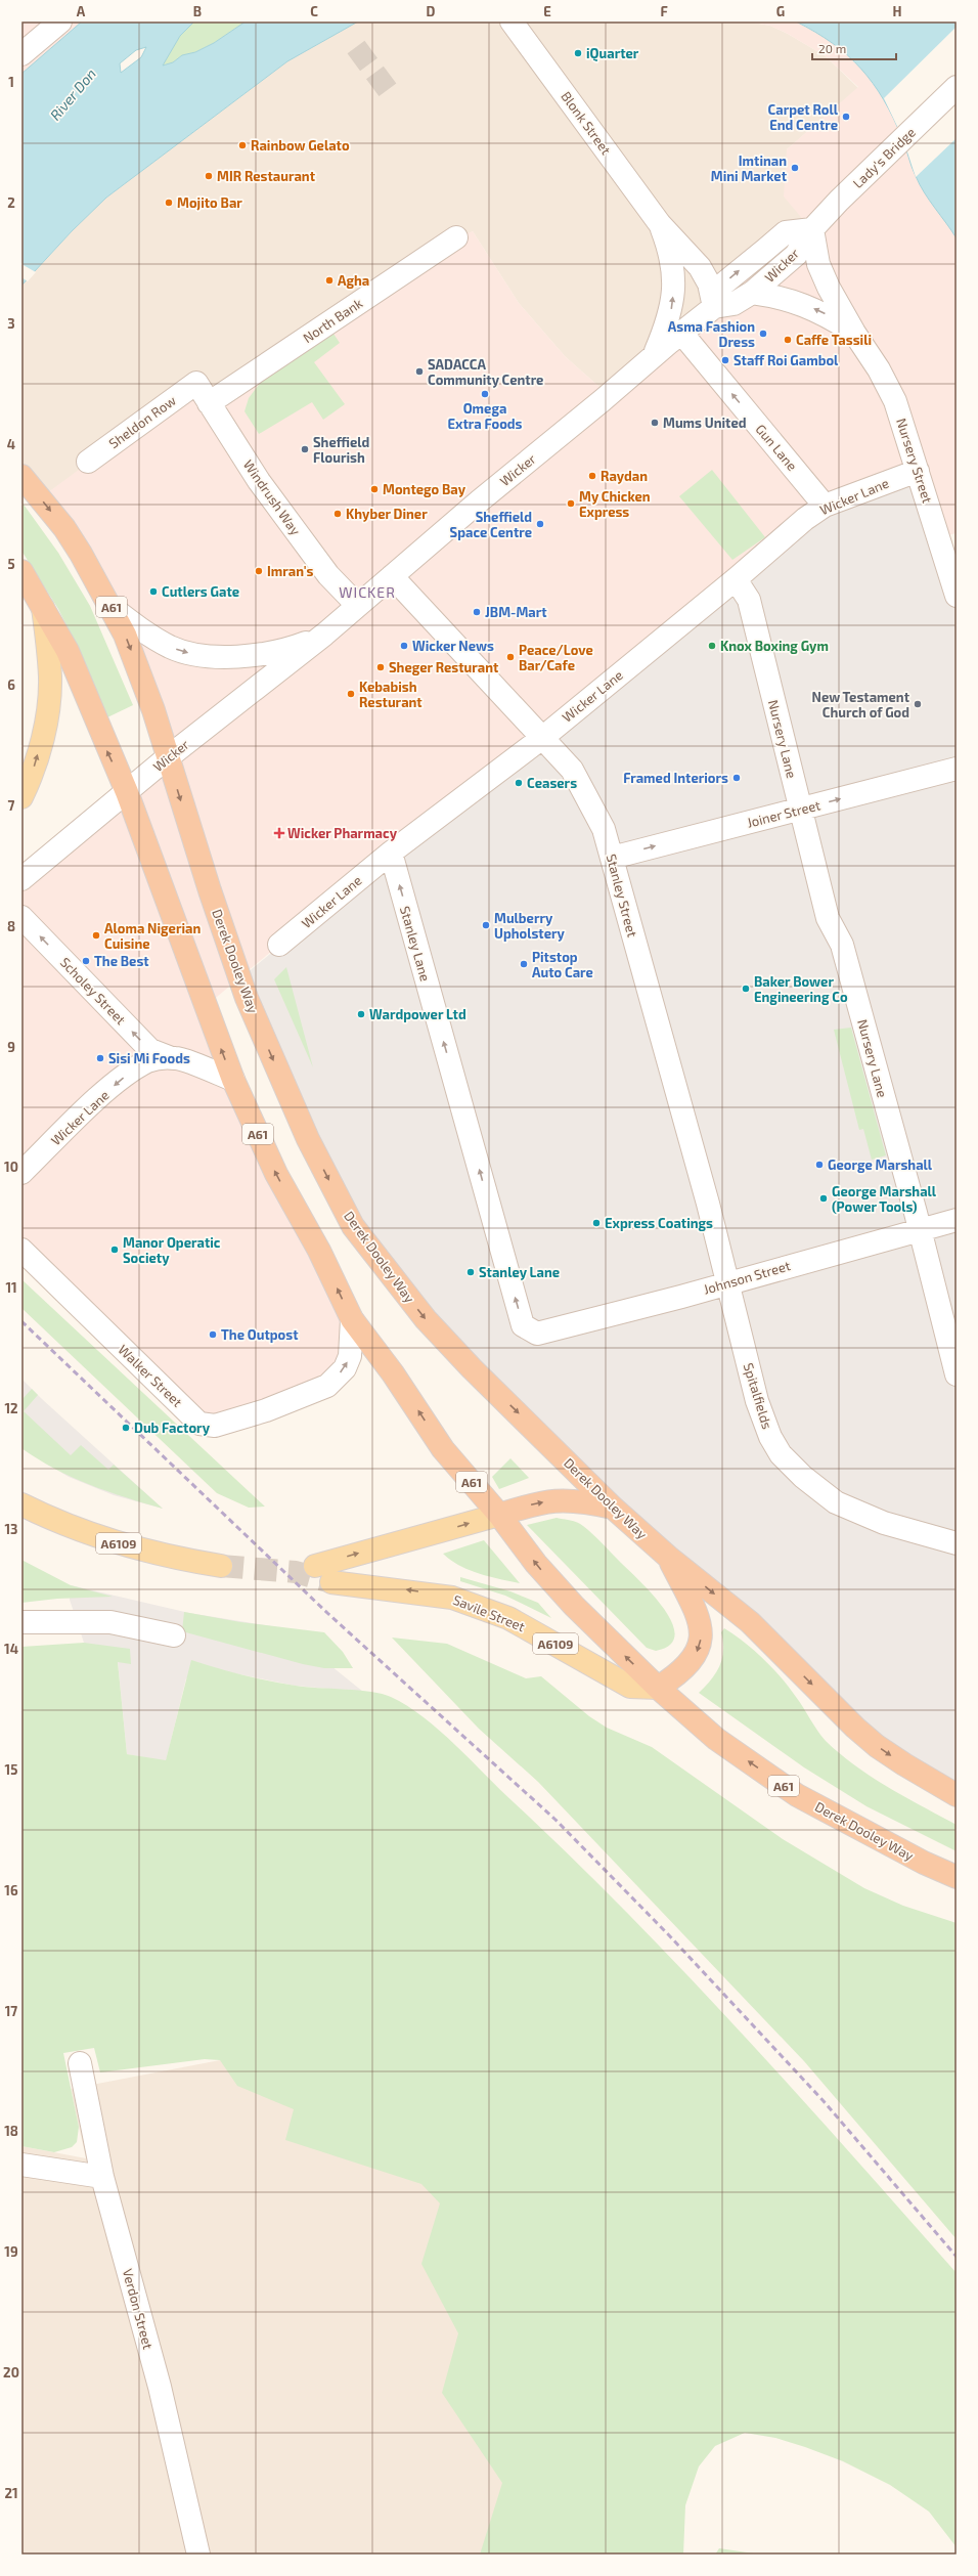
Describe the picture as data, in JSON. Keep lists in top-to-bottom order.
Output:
{
  "streets": {
    "highway": ["A61", "Derek Dooley Way"],
    "main road": ["A6109", "Savile Street"],
    "street": [
      "Blonk Street",
      "Lady's Bridge",
      "Wicker",
      "North Bank",
      "Sheldon Row",
      "Gun Lane",
      "Nursery Street",
      "Wicker Lane",
      "Windrush Way",
      "Nursery Lane",
      "Joiner Street",
      "Stanley Street",
      "Stanley Lane",
      "Scholey Street",
      "Johnson Street",
      "Walker Street",
      "Spitalfields",
      "Verdon Street"
    ]
  },
  "crossings": [
    ["Blonk Street", "Wicker"],
    ["Lady's Bridge", "Wicker"],
    ["Lady's Bridge", "Nursery Street"],
    ["Wicker", "Gun Lane"],
    ["Wicker", "Nursery Street"],
    ["Wicker", "Windrush Way"],
    ["Wicker", "Stanley Street"],
    ["Wicker", "Derek Dooley Way"],
    ["North Bank", "Windrush Way"],
    ["Sheldon Row", "Windrush Way"],
    ["Gun Lane", "Wicker Lane"],
    ["Nursery Street", "Wicker Lane"],
    ["Wicker Lane", "Nursery Lane"],
    ["Wicker Lane", "Stanley Street"],
    ["Wicker Lane", "Stanley Lane"],
    ["Wicker Lane", "Derek Dooley Way"],
    ["Wicker Lane", "Scholey Street"],
    ["Nursery Lane", "Joiner Street"],
    ["Nursery Lane", "Johnson Street"],
    ["Joiner Street", "Stanley Street"],
    ["Stanley Street", "Johnson Street"],
    ["Stanley Street", "Spitalfields"],
    ["Stanley Lane", "Johnson Street"],
    ["Derek Dooley Way", "Walker Street"],
    ["Derek Dooley Way", "Savile Street"],
    ["Johnson Street", "Spitalfields"]
  ],
  "one_way": [
    "Gun Lane",
    "Joiner Street",
    "Stanley Lane",
    "Scholey Street",
    "Savile Street"
  ],
  "districts": ["WICKER"],
  "water": ["River Don"],
  "places": {
    "other": [
      "iQuarter",
      "Carpet Roll End Centre",
      "Rainbow Gelato",
      "Imtinan Mini Market",
      "MIR Restaurant",
      "Mojito Bar",
      "Agha",
      "Asma Fashion Dress",
      "Caffe Tassili",
      "Staff Roi Gambol",
      "SADACCA Community Centre",
      "Omega Extra Foods",
      "Mums United",
      "Sheffield Flourish",
      "Raydan",
      "Montego Bay",
      "My Chicken Express",
      "Khyber Diner",
      "Sheffield Space Centre",
      "Imran's",
      "Cutlers Gate",
      "JBM-Mart",
      "Wicker News",
      "Knox Boxing Gym",
      "Peace/Love Bar/Cafe",
      "Sheger Resturant",
      "Kebabish Resturant",
      "New Testament Church of God",
      "Framed Interiors",
      "Ceasers",
      "Mulberry Upholstery",
      "Aloma Nigerian Cuisine",
      "The Best",
      "Pitstop Auto Care",
      "Baker Bower Engineering Co",
      "Wardpower Ltd",
      "Sisi Mi Foods",
      "George Marshall",
      "George Marshall (Power Tools)",
      "Express Coatings",
      "Manor Operatic Society",
      "Stanley Lane",
      "The Outpost",
      "Dub Factory"
    ],
    "health": ["Wicker Pharmacy"]
  },
  "scale_bar": "20 m",
  "grid": {
    "columns": [
      "A",
      "B",
      "C",
      "D",
      "E",
      "F",
      "G",
      "H"
    ],
    "rows": [
      "1",
      "2",
      "3",
      "4",
      "5",
      "6",
      "7",
      "8",
      "9",
      "10",
      "11",
      "12",
      "13",
      "14",
      "15",
      "16",
      "17",
      "18",
      "19",
      "20",
      "21"
    ]
  }
}
